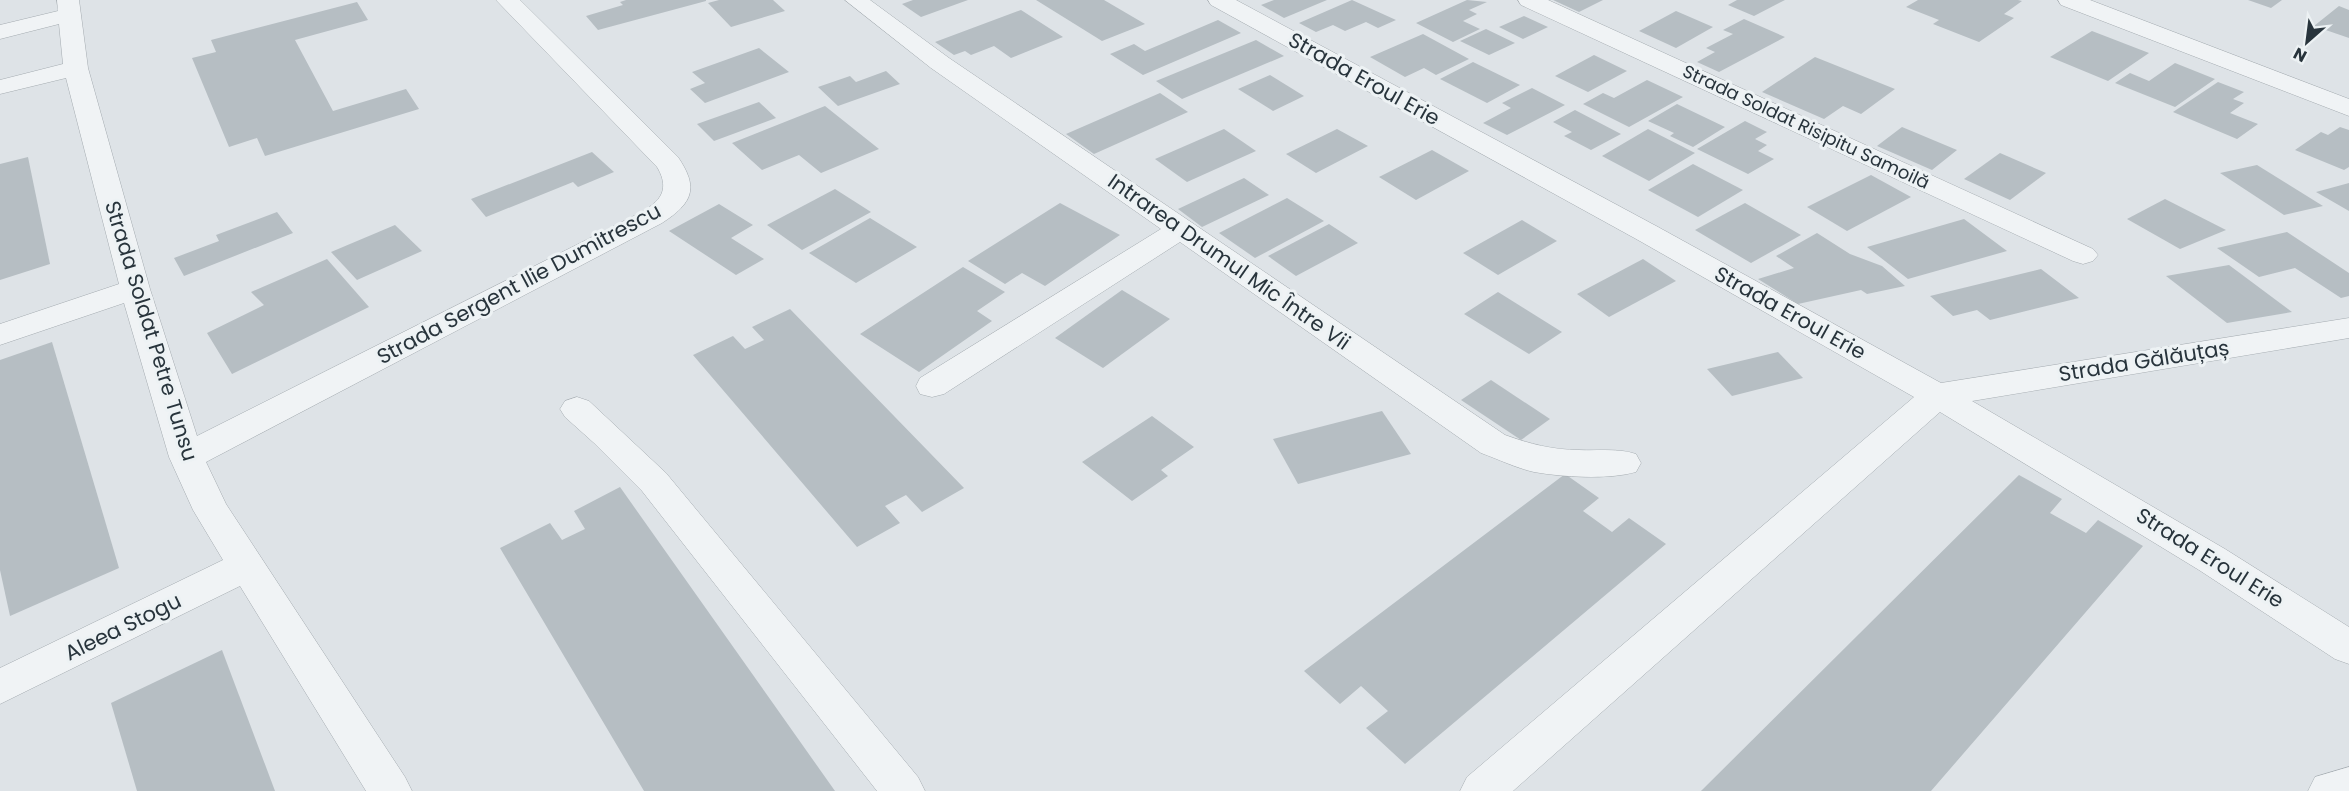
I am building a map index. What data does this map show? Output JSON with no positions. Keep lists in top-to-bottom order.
{
  "streets": {
    "street": [
      "Strada Eroul Erie",
      "Strada Soldat Risipitu Samoilă",
      "Intrarea Drumul Mic Între Vii",
      "Strada Sergent Ilie Dumitrescu",
      "Strada Soldat Petre Tunsu",
      "Strada Gălăuțaș",
      "Aleea Stogu"
    ]
  },
  "crossings": [
    ["Strada Eroul Erie", "Strada Gălăuțaș"],
    ["Strada Sergent Ilie Dumitrescu", "Strada Soldat Petre Tunsu"],
    ["Strada Soldat Petre Tunsu", "Aleea Stogu"]
  ],
  "north": "bottom left"
}
